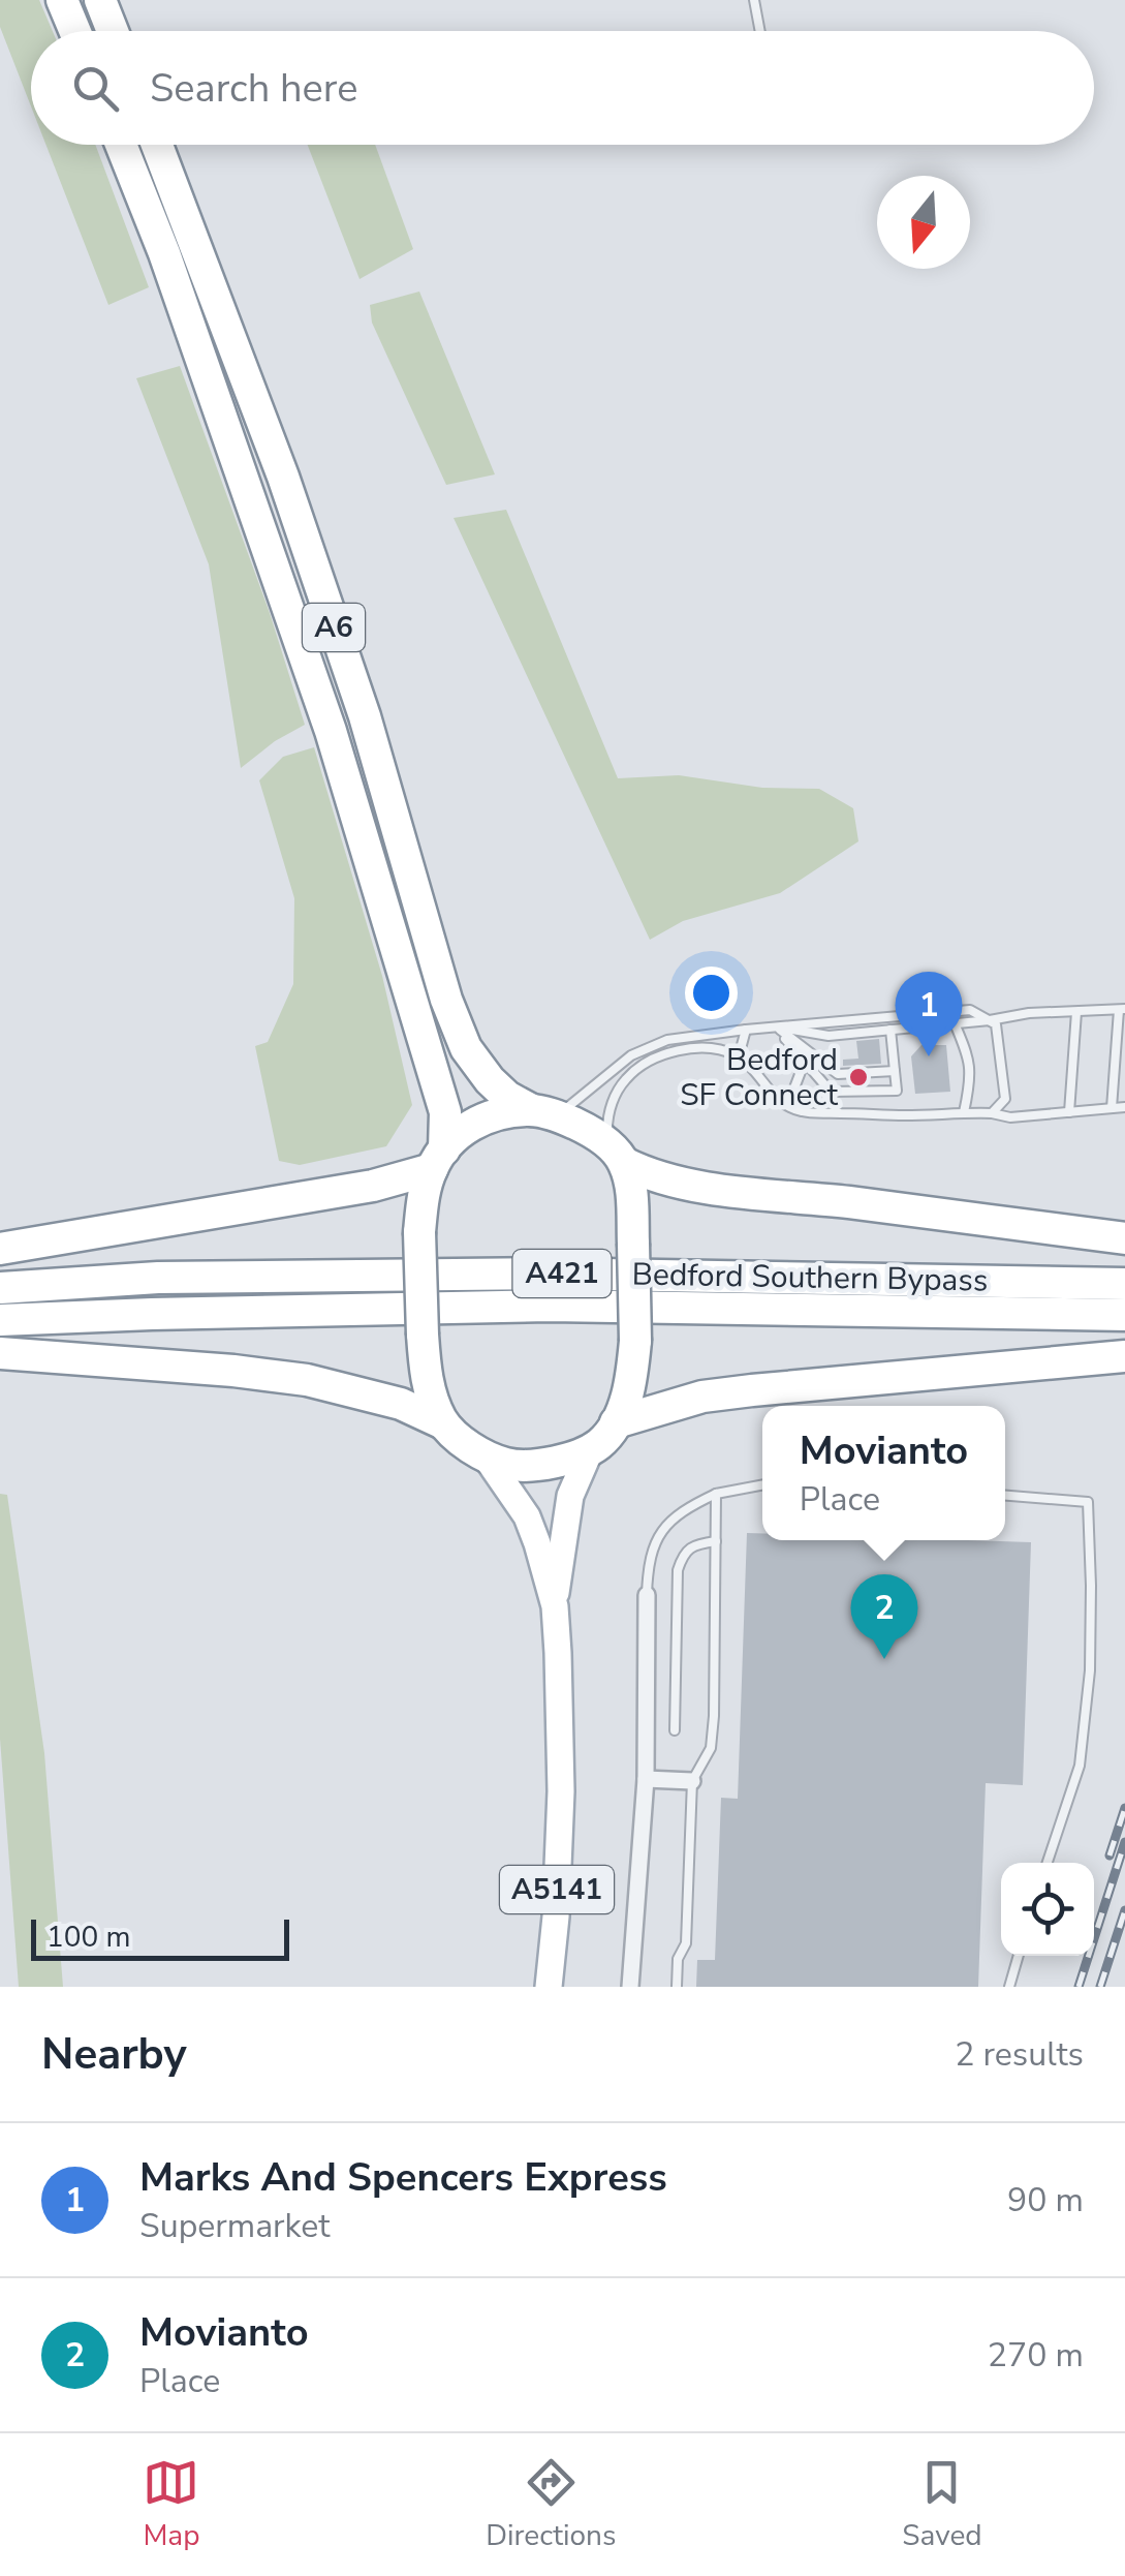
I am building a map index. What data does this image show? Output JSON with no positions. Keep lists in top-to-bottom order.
{
  "streets": {
    "highway": ["A6", "A421", "Bedford Southern Bypass"],
    "main road": ["A5141"]
  },
  "crossings": [
    ["A6", "A5141"]
  ],
  "places": ["Bedford SF Connect"],
  "scale_bar": "100 m",
  "north": "bottom",
  "page": {
    "search": "Search here",
    "pins": ["1", "2"],
    "popup": ["Movianto", "Place"],
    "scale": "100 m",
    "heading": ["Nearby", "2 results"],
    "list": [
      {
        "mark": "1",
        "name": "Marks And Spencers Express",
        "note": "Supermarket",
        "value": "90 m"
      },
      {
        "mark": "2",
        "name": "Movianto",
        "note": "Place",
        "value": "270 m"
      }
    ],
    "nav": ["Map", "Directions", "Saved"]
  }
}
